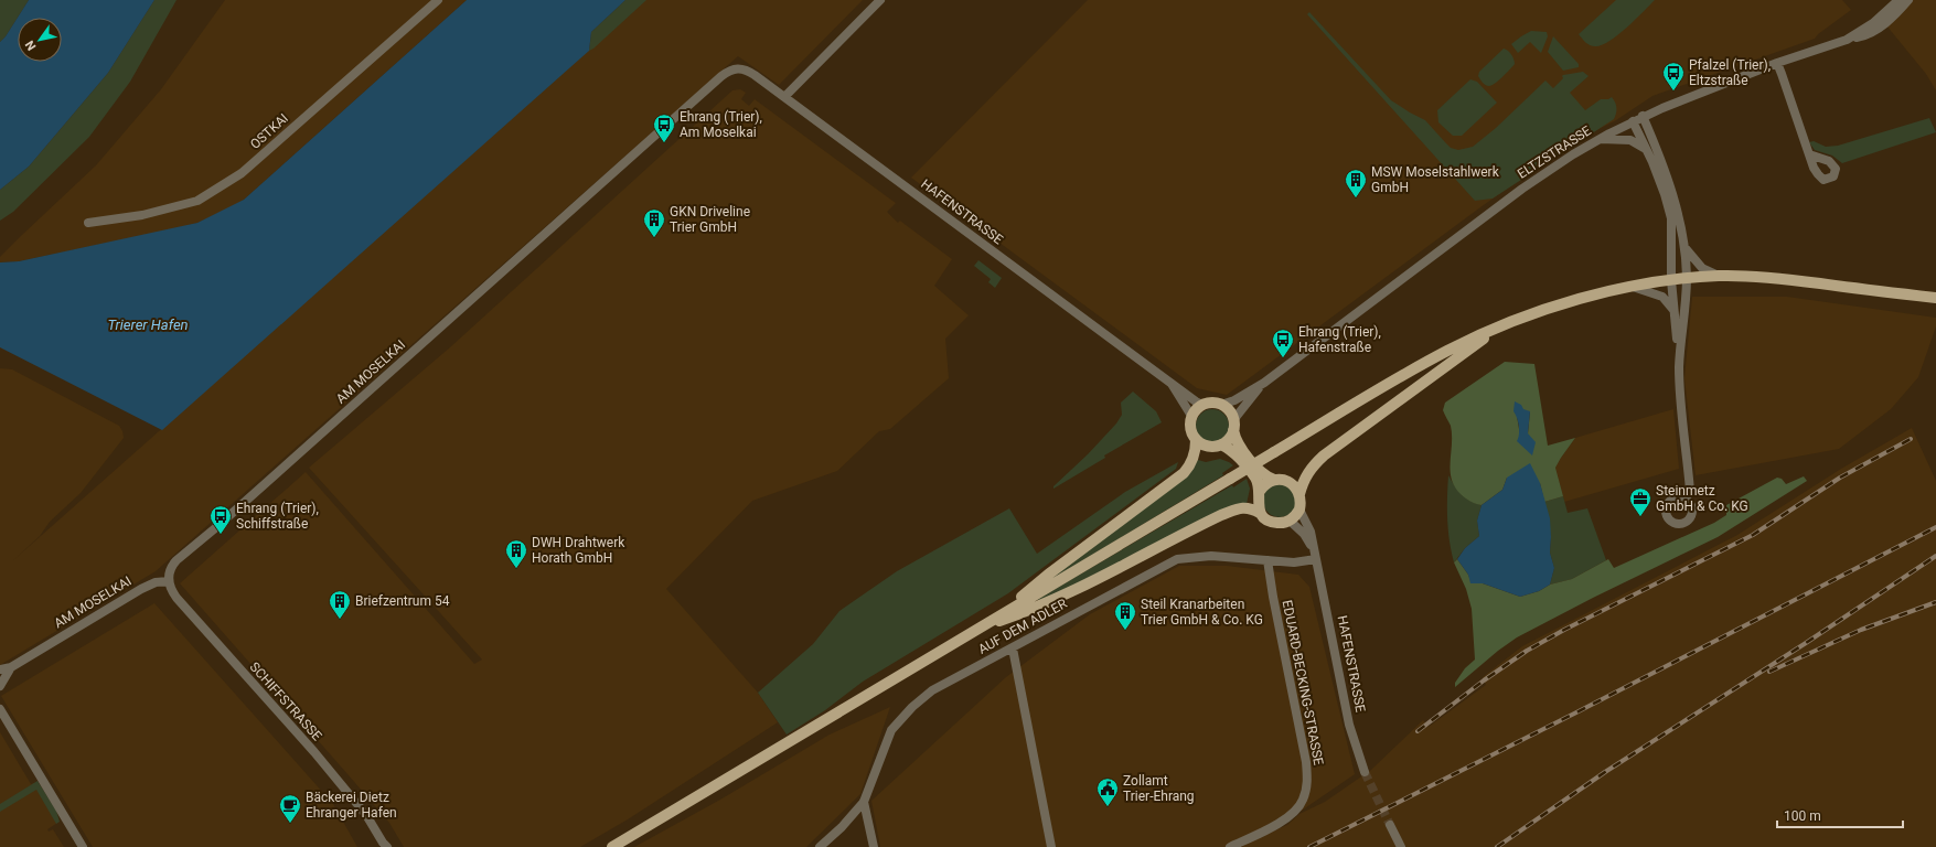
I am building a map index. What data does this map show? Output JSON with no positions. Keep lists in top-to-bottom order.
{
  "streets": {
    "street": [
      "OSTKAI",
      "ELTZSTRASSE",
      "HAFENSTRASSE",
      "AM MOSELKAI",
      "AUF DEM ADLER",
      "EDUARD-BECKING-STRASSE",
      "SCHIFFSTRASSE"
    ]
  },
  "crossings": [
    ["ELTZSTRASSE", "HAFENSTRASSE"],
    ["HAFENSTRASSE", "AM MOSELKAI"],
    ["HAFENSTRASSE", "AUF DEM ADLER"],
    ["AM MOSELKAI", "SCHIFFSTRASSE"],
    ["AUF DEM ADLER", "EDUARD-BECKING-STRASSE"]
  ],
  "water": ["Trierer Hafen"],
  "places": {
    "bus stop": [
      "Pfalzel (Trier), Eltzstraße",
      "Ehrang (Trier), Am Moselkai",
      "Ehrang (Trier), Hafenstraße",
      "Ehrang (Trier), Schiffstraße"
    ],
    "building": [
      "MSW Moselstahlwerk GmbH",
      "GKN Driveline Trier GmbH",
      "DWH Drahtwerk Horath GmbH",
      "Briefzentrum 54",
      "Steil Kranarbeiten Trier GmbH & Co. KG"
    ],
    "office": ["Steinmetz GmbH & Co. KG"],
    "public building": ["Zollamt Trier-Ehrang"],
    "cafe": ["Bäckerei Dietz Ehranger Hafen"]
  },
  "scale_bar": "100 m",
  "north": "bottom left"
}
